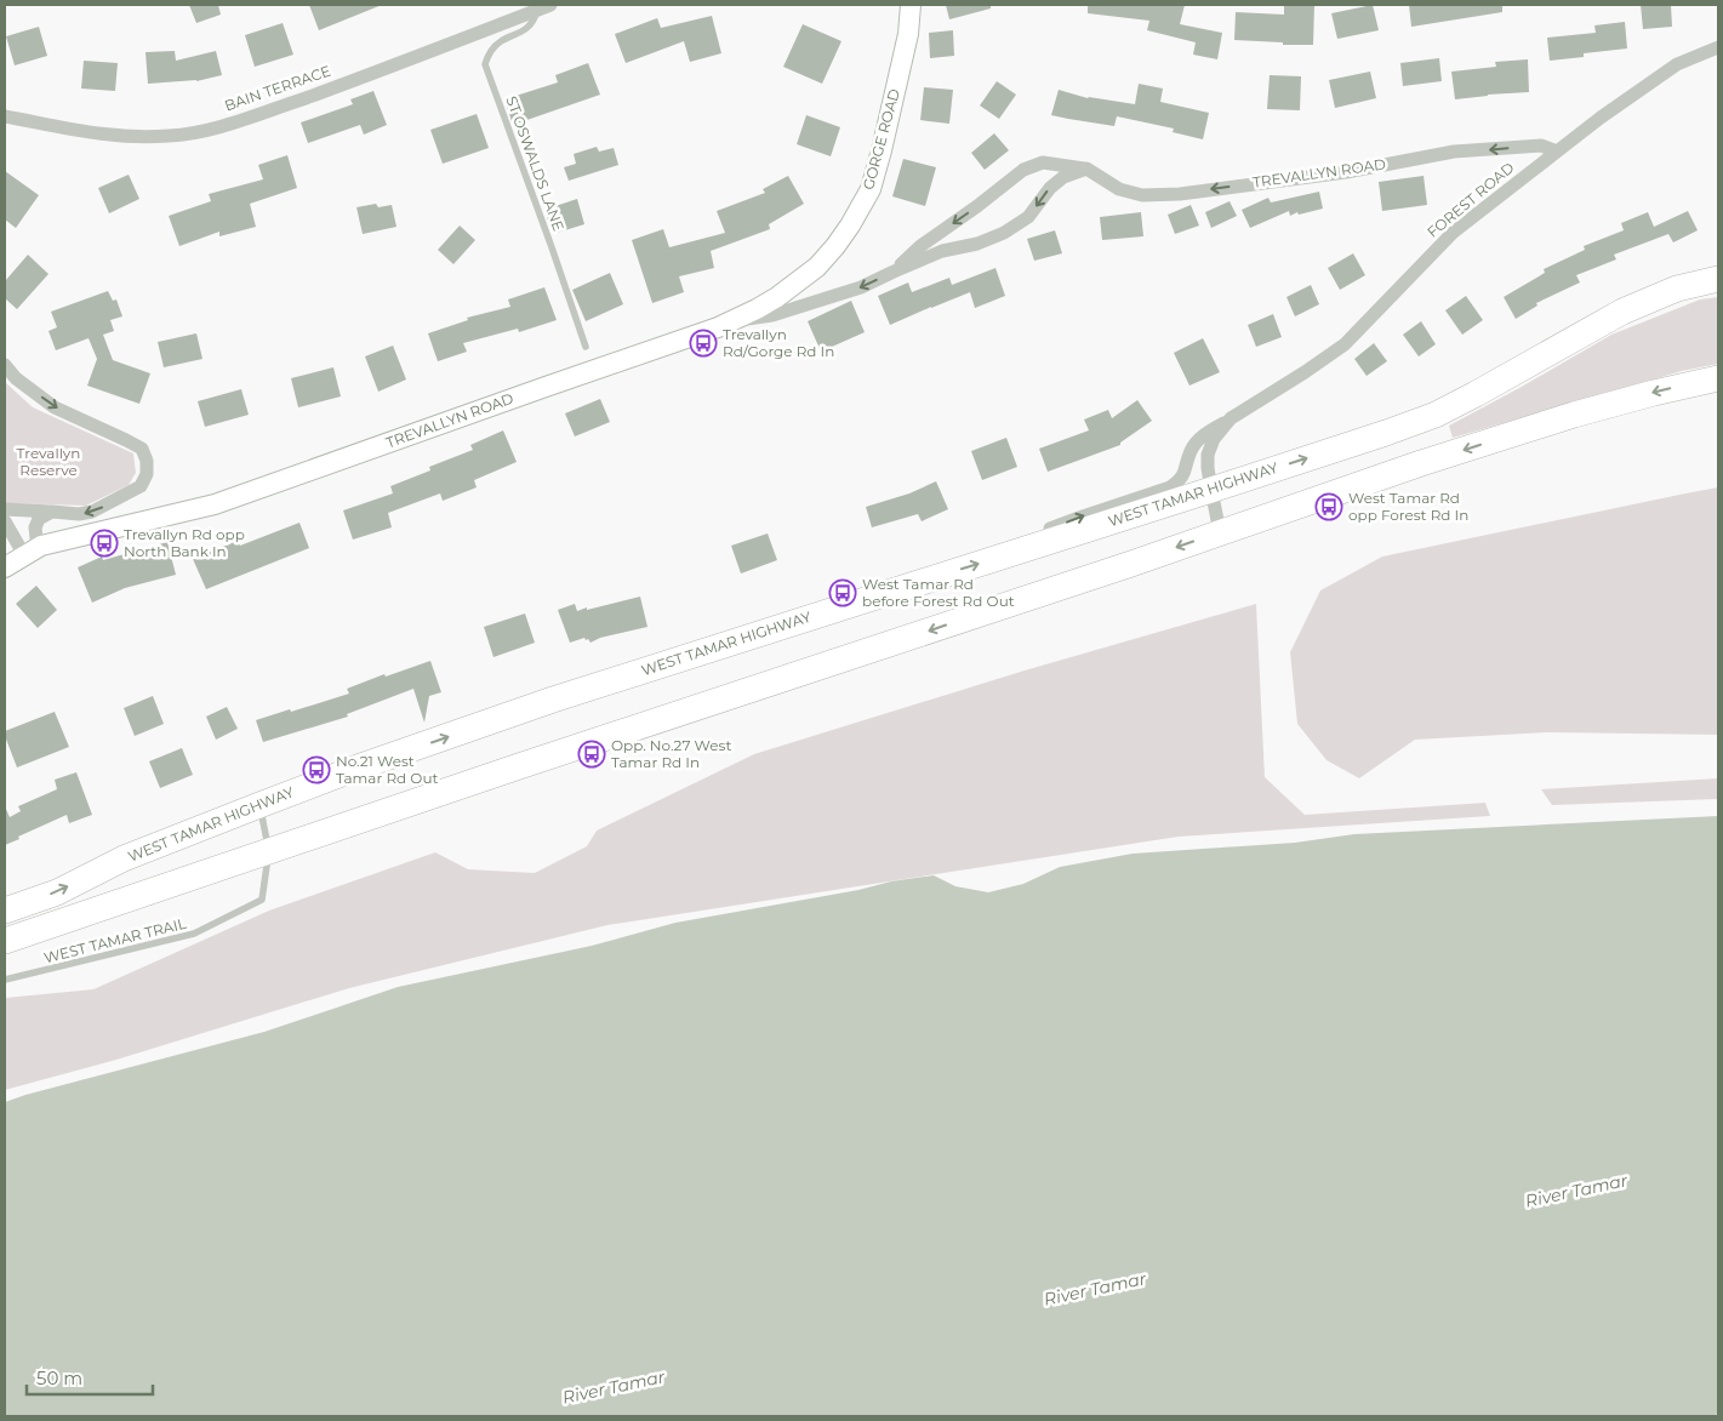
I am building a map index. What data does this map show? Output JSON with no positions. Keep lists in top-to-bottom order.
{
  "streets": {
    "highway": ["WEST TAMAR HIGHWAY"],
    "street": [
      "BAIN TERRACE",
      "GORGE ROAD",
      "TREVALLYN ROAD",
      "FOREST ROAD"
    ],
    "lane": ["ST OSWALDS LANE", "WEST TAMAR TRAIL"]
  },
  "crossings": [
    ["BAIN TERRACE", "ST OSWALDS LANE"],
    ["GORGE ROAD", "TREVALLYN ROAD"],
    ["TREVALLYN ROAD", "FOREST ROAD"],
    ["FOREST ROAD", "WEST TAMAR HIGHWAY"]
  ],
  "one_way": ["TREVALLYN ROAD"],
  "water": ["River Tamar"],
  "parks": ["Trevallyn Reserve"],
  "places": {
    "bus stop": [
      "Trevallyn Rd/Gorge Rd In",
      "West Tamar Rd opp Forest Rd In",
      "Trevallyn Rd opp North Bank In",
      "West Tamar Rd before Forest Rd Out",
      "Opp. No.27 West Tamar Rd In",
      "No.21 West Tamar Rd Out"
    ]
  },
  "scale_bar": "50 m"
}
